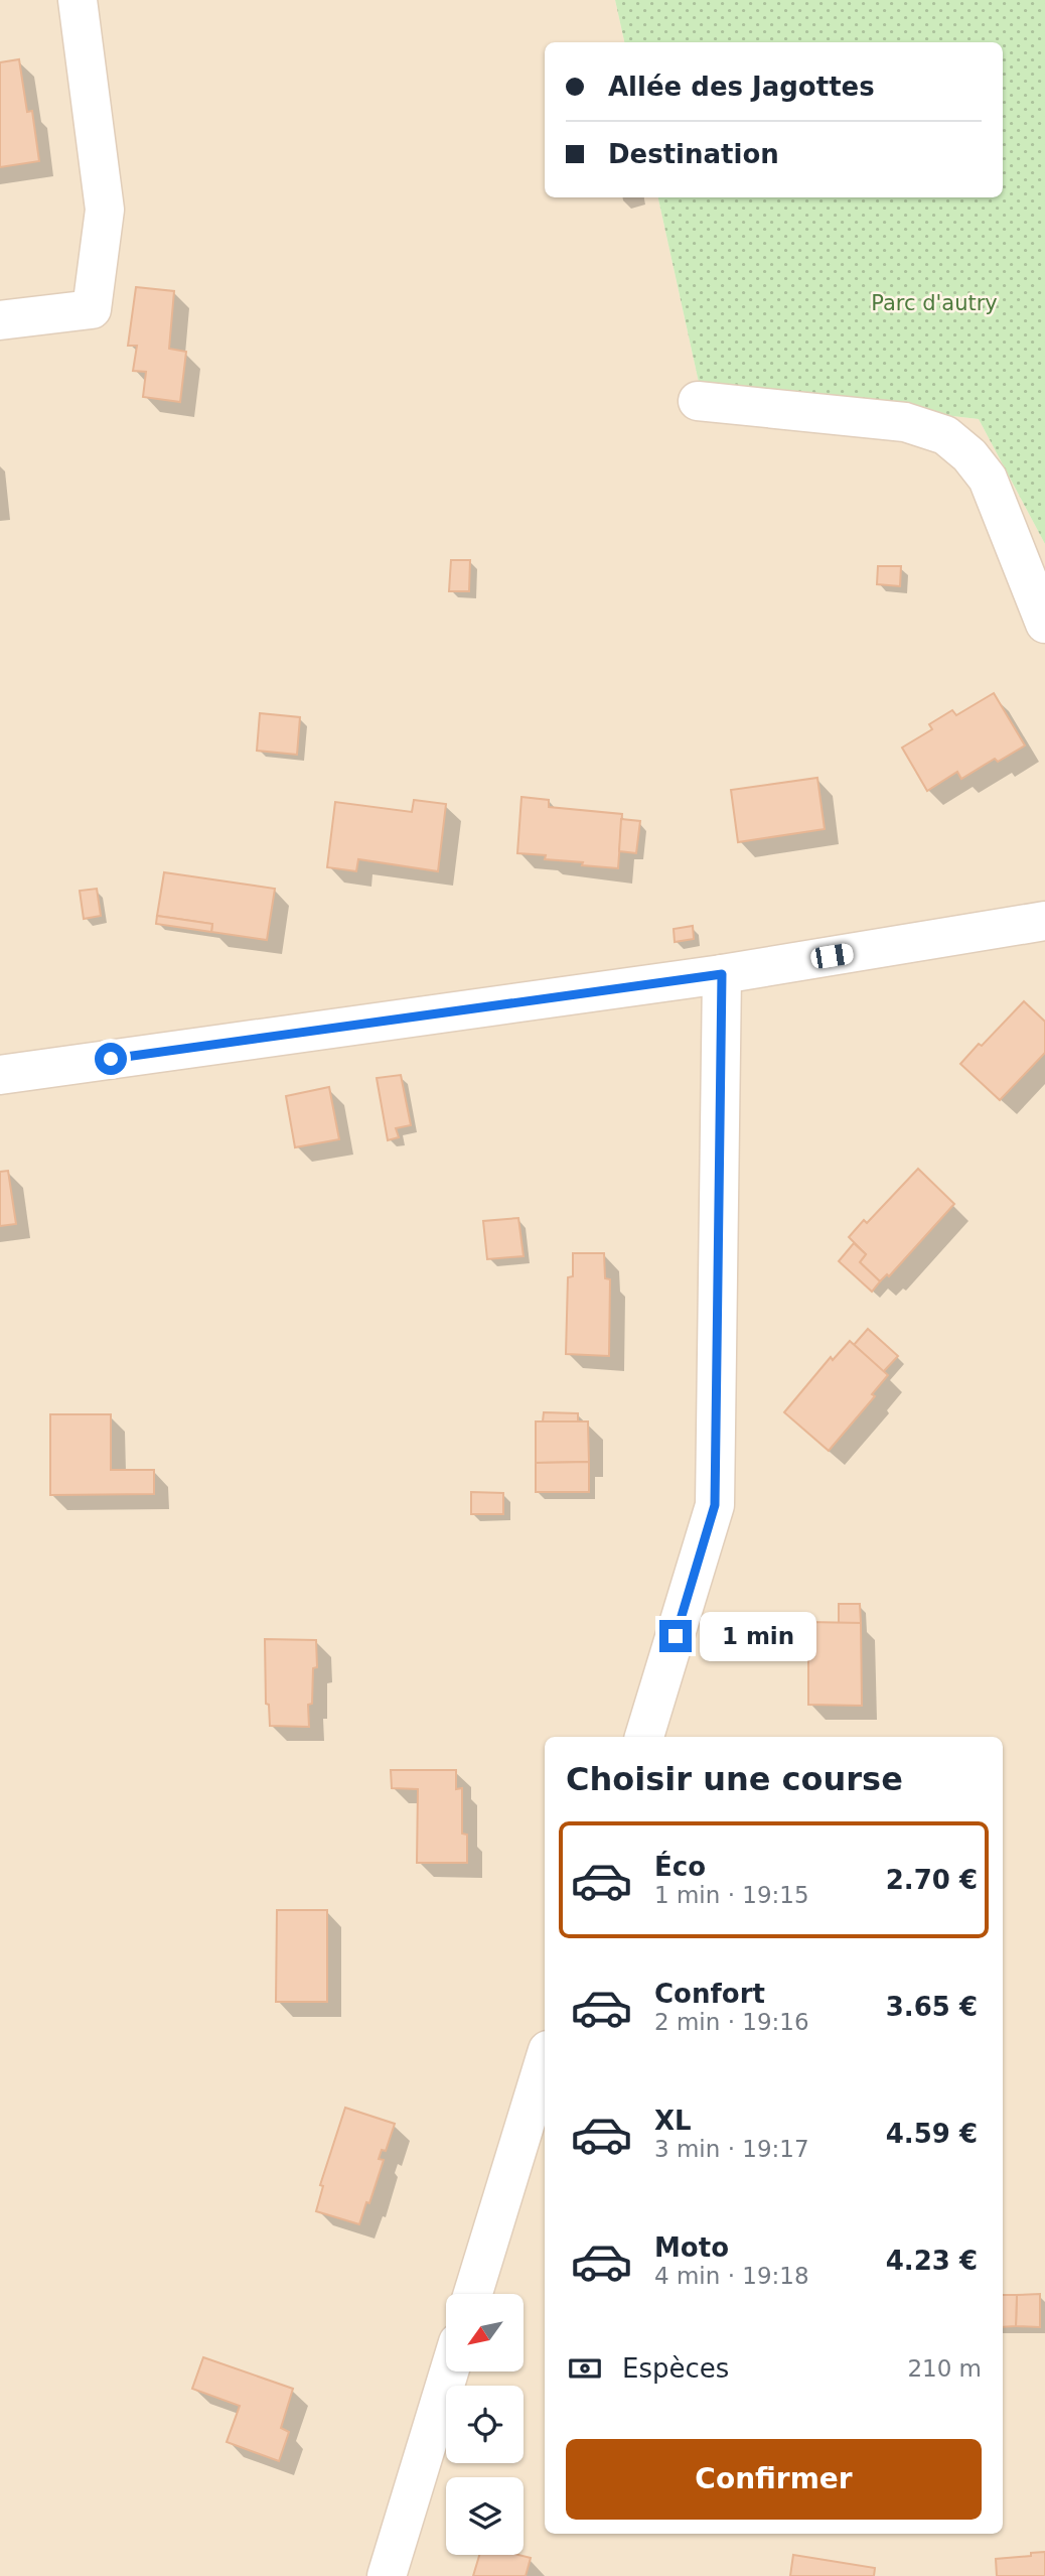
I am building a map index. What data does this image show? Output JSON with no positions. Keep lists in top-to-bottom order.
{
  "parks": ["Parc d'autry"],
  "north": "bottom left",
  "page": {
    "banner": ["Allée des Jagottes", "Destination"],
    "bubble": "1 min",
    "heading": "Choisir une course",
    "list": [
      {
        "name": "Éco",
        "note": "1 min · 19:15",
        "value": "2.70 €"
      },
      {
        "name": "Confort",
        "note": "2 min · 19:16",
        "value": "3.65 €"
      },
      {
        "name": "XL",
        "note": "3 min · 19:17",
        "value": "4.59 €"
      },
      {
        "name": "Moto",
        "note": "4 min · 19:18",
        "value": "4.23 €"
      }
    ],
    "pay": ["Espèces", "210 m"],
    "buttons": "Confirmer"
  }
}
